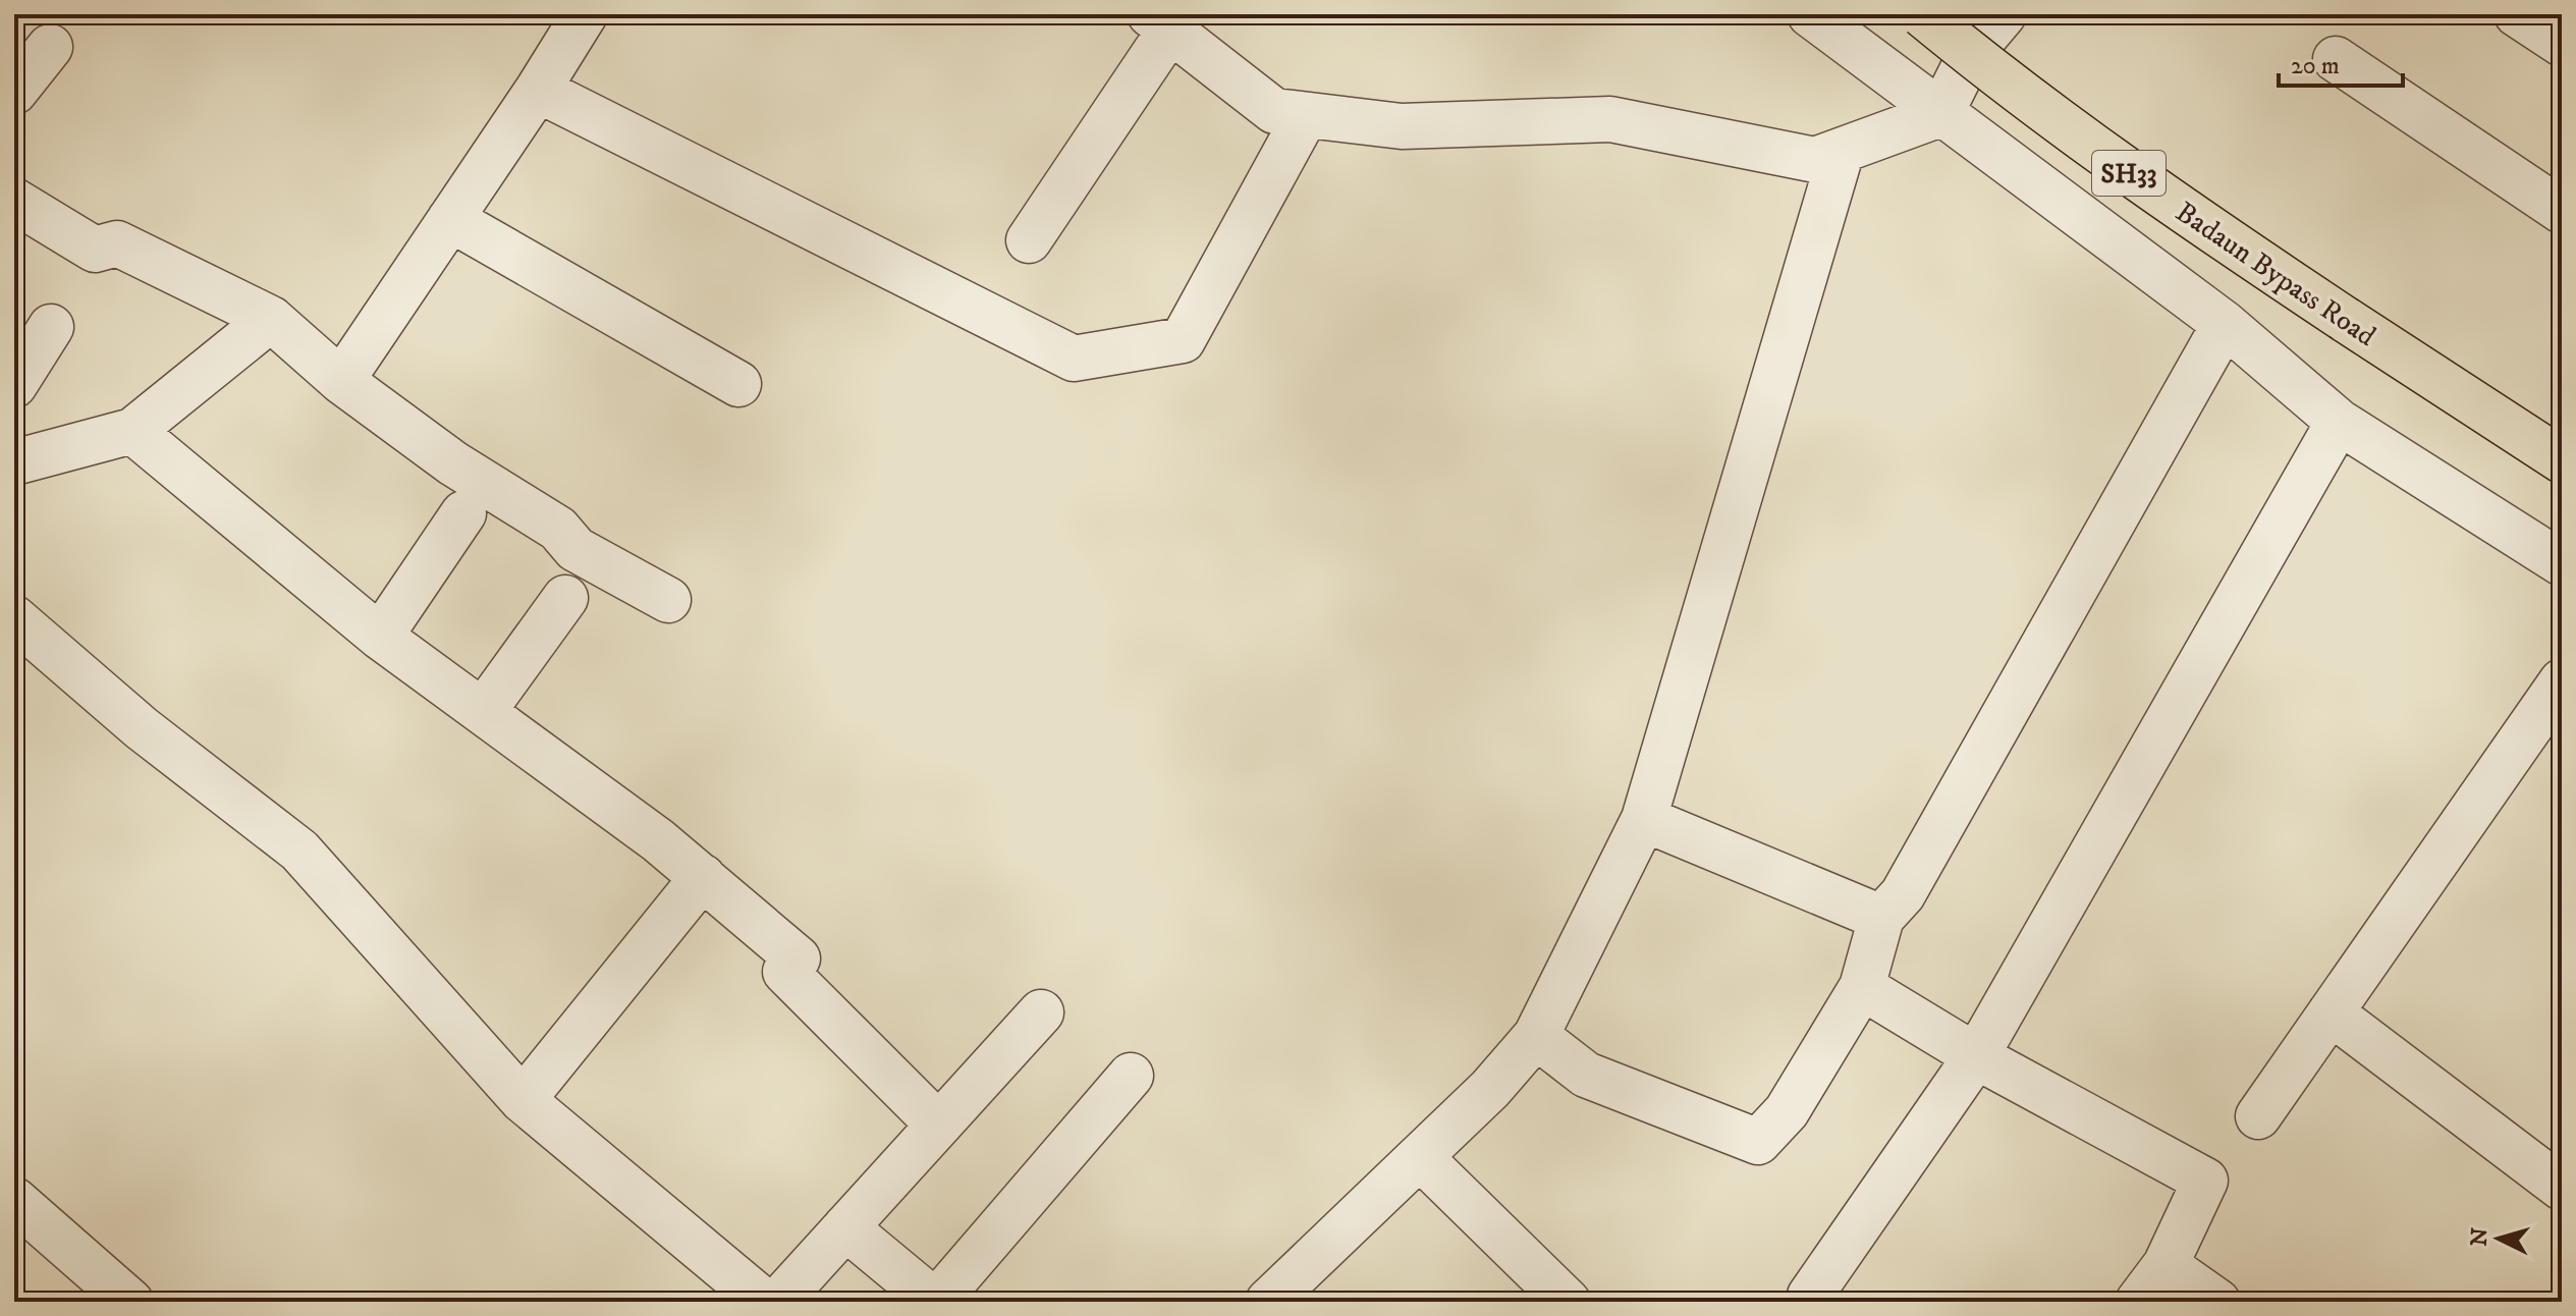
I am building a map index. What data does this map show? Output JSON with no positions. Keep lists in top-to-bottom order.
{
  "streets": {
    "main road": ["SH33", "Badaun Bypass Road"]
  },
  "scale_bar": "20 m",
  "north": "left"
}
